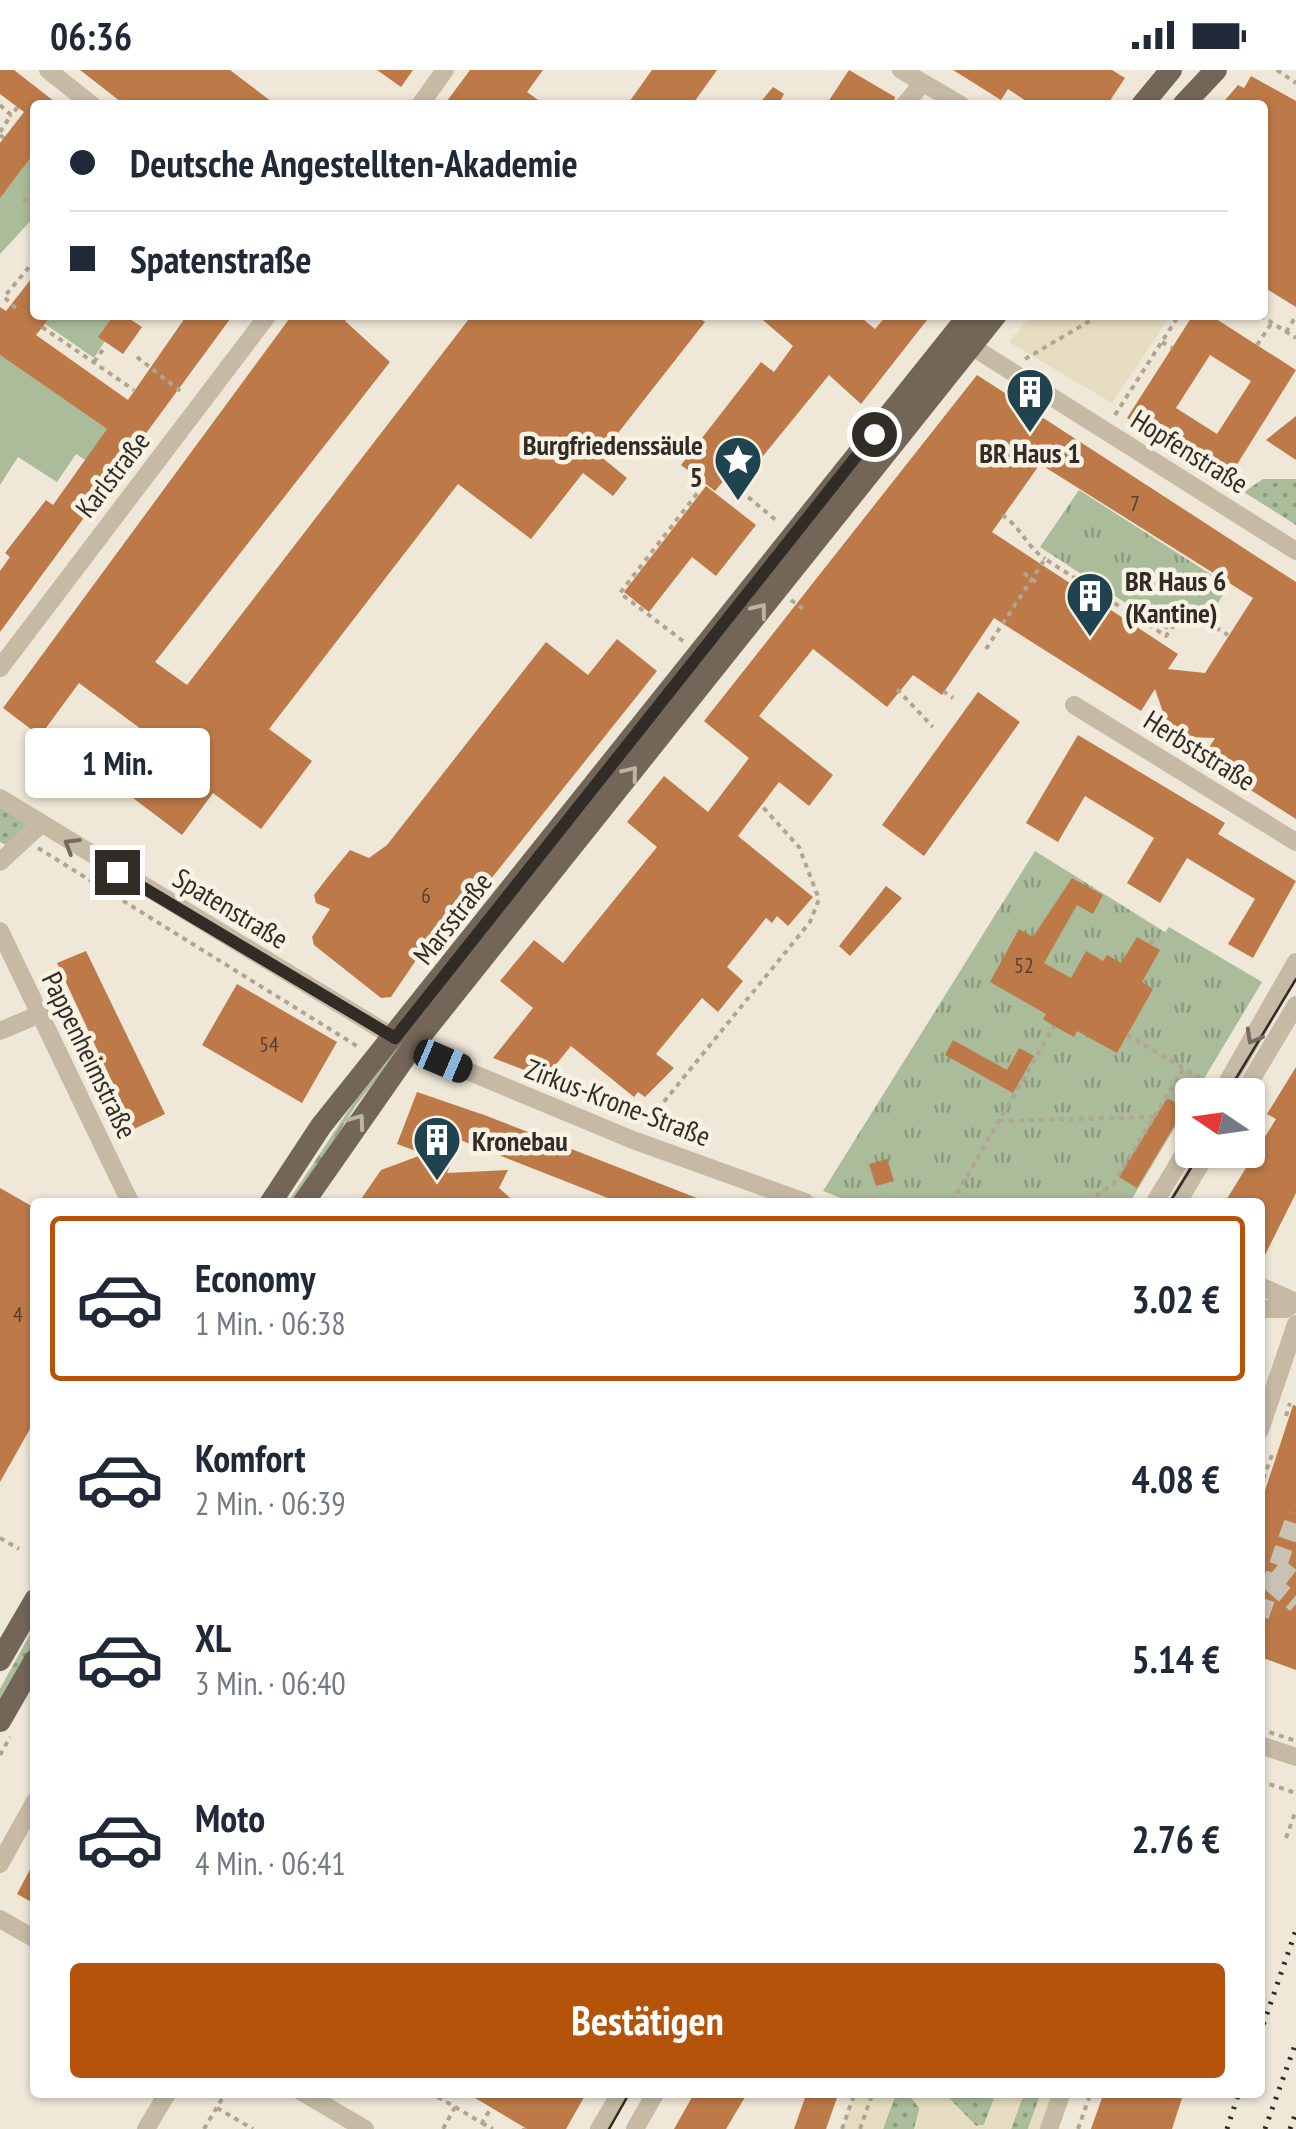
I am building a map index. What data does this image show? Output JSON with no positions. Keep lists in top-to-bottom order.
{
  "streets": {
    "main road": ["Marsstraße"],
    "street": [
      "Hopfenstraße",
      "Karlstraße",
      "Herbststraße",
      "Spatenstraße",
      "Pappenheimstraße",
      "Zirkus-Krone-Straße"
    ]
  },
  "crossings": [
    ["Hopfenstraße", "Marsstraße"],
    ["Spatenstraße", "Marsstraße"],
    ["Spatenstraße", "Zirkus-Krone-Straße"],
    ["Marsstraße", "Zirkus-Krone-Straße"]
  ],
  "one_way": ["Spatenstraße"],
  "places": {
    "building": ["BR Haus 1", "BR Haus 6 (Kantine)", "Kronebau"],
    "place": ["Burgfriedenssäule 5"]
  },
  "house_numbers": [
    "7",
    "6",
    "52",
    "54",
    "4"
  ],
  "north": "left",
  "page": {
    "status": "06:36",
    "banner": ["Deutsche Angestellten-Akademie", "Spatenstraße"],
    "bubble": "1 Min.",
    "list": [
      {
        "name": "Economy",
        "note": "1 Min. · 06:38",
        "value": "3.02 €"
      },
      {
        "name": "Komfort",
        "note": "2 Min. · 06:39",
        "value": "4.08 €"
      },
      {
        "name": "XL",
        "note": "3 Min. · 06:40",
        "value": "5.14 €"
      },
      {
        "name": "Moto",
        "note": "4 Min. · 06:41",
        "value": "2.76 €"
      }
    ],
    "buttons": "Bestätigen"
  }
}
